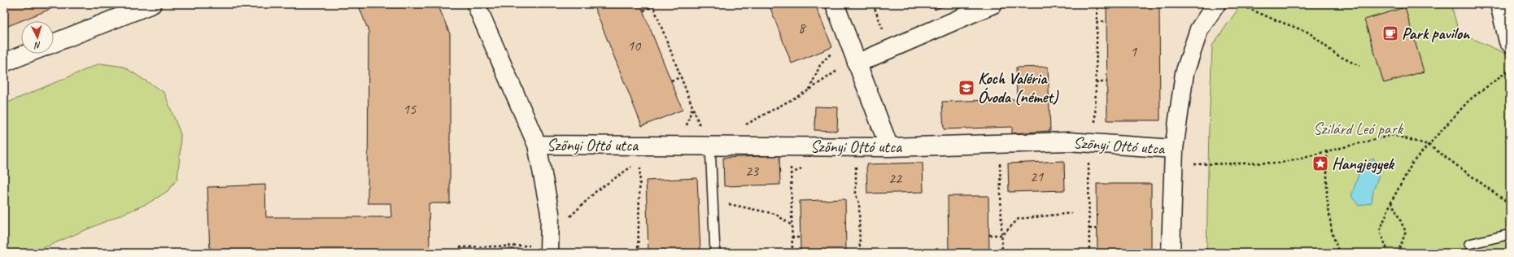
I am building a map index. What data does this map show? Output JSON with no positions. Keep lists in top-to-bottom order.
{
  "streets": {
    "street": ["Szőnyi Ottó utca"]
  },
  "parks": ["Szilárd Leó park"],
  "places": {
    "cafe": ["Park pavilon"],
    "school or university": ["Koch Valéria Óvoda (német)"],
    "place": ["Hangjegyek"]
  },
  "house_numbers": [
    "8",
    "10",
    "1",
    "15",
    "23",
    "21",
    "22"
  ],
  "north": "bottom"
}
